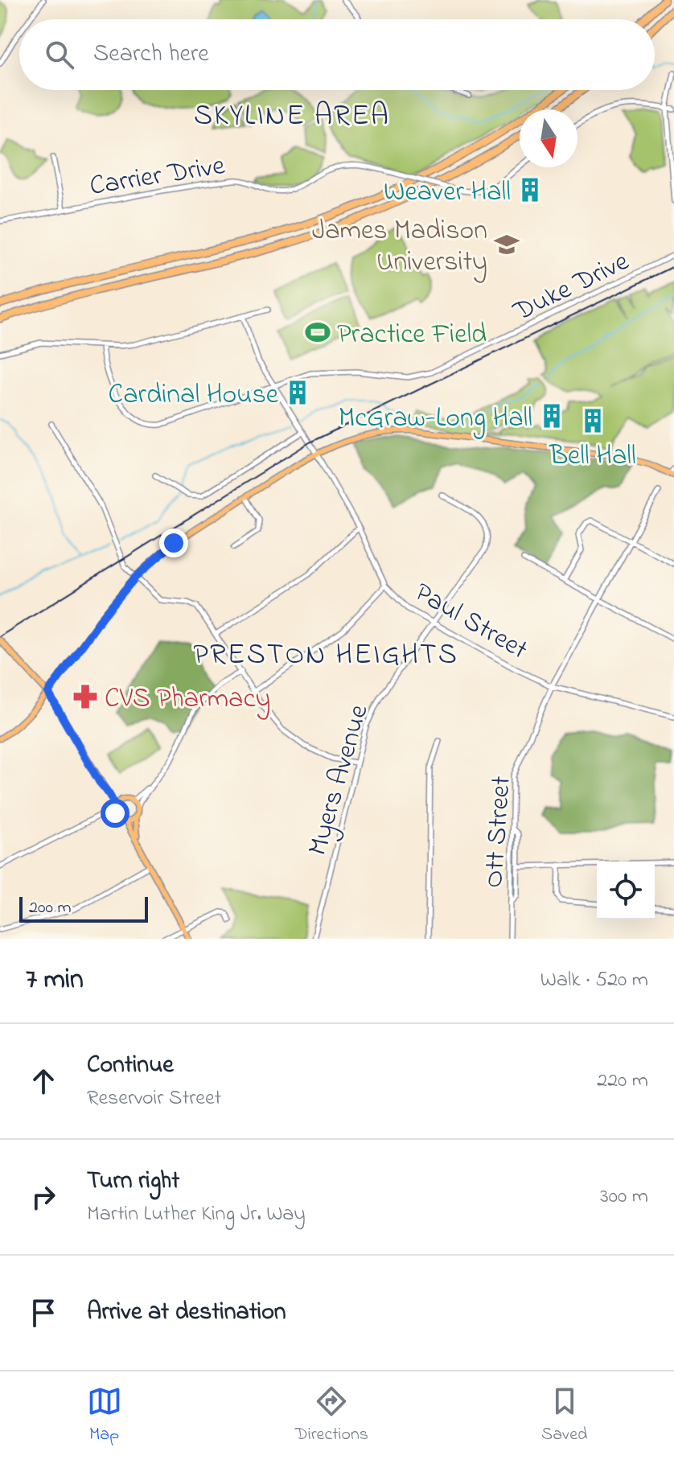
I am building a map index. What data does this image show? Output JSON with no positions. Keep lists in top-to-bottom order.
{
  "streets": {
    "street": [
      "Carrier Drive",
      "Duke Drive",
      "Paul Street",
      "Myers Avenue",
      "Ott Street"
    ]
  },
  "crossings": [
    ["Duke Drive", "Paul Street"],
    ["Paul Street", "Myers Avenue"],
    ["Paul Street", "Ott Street"]
  ],
  "districts": ["SKYLINE AREA", "PRESTON HEIGHTS"],
  "places": {
    "building": [
      "Weaver Hall",
      "Cardinal House",
      "McGraw-Long Hall",
      "Bell Hall"
    ],
    "school or university": ["James Madison University"],
    "sports": ["Practice Field"],
    "pharmacy": ["CVS Pharmacy"]
  },
  "scale_bar": "200 m",
  "north": "bottom",
  "page": {
    "search": "Search here",
    "scale": "200 m",
    "heading": ["7 min", "Walk · 520 m"],
    "list": [
      ["Continue", "Reservoir Street", "220 m"],
      ["Turn right", "Martin Luther King Jr. Way", "300 m"],
      "Arrive at destination"
    ],
    "nav": ["Map", "Directions", "Saved"]
  }
}
